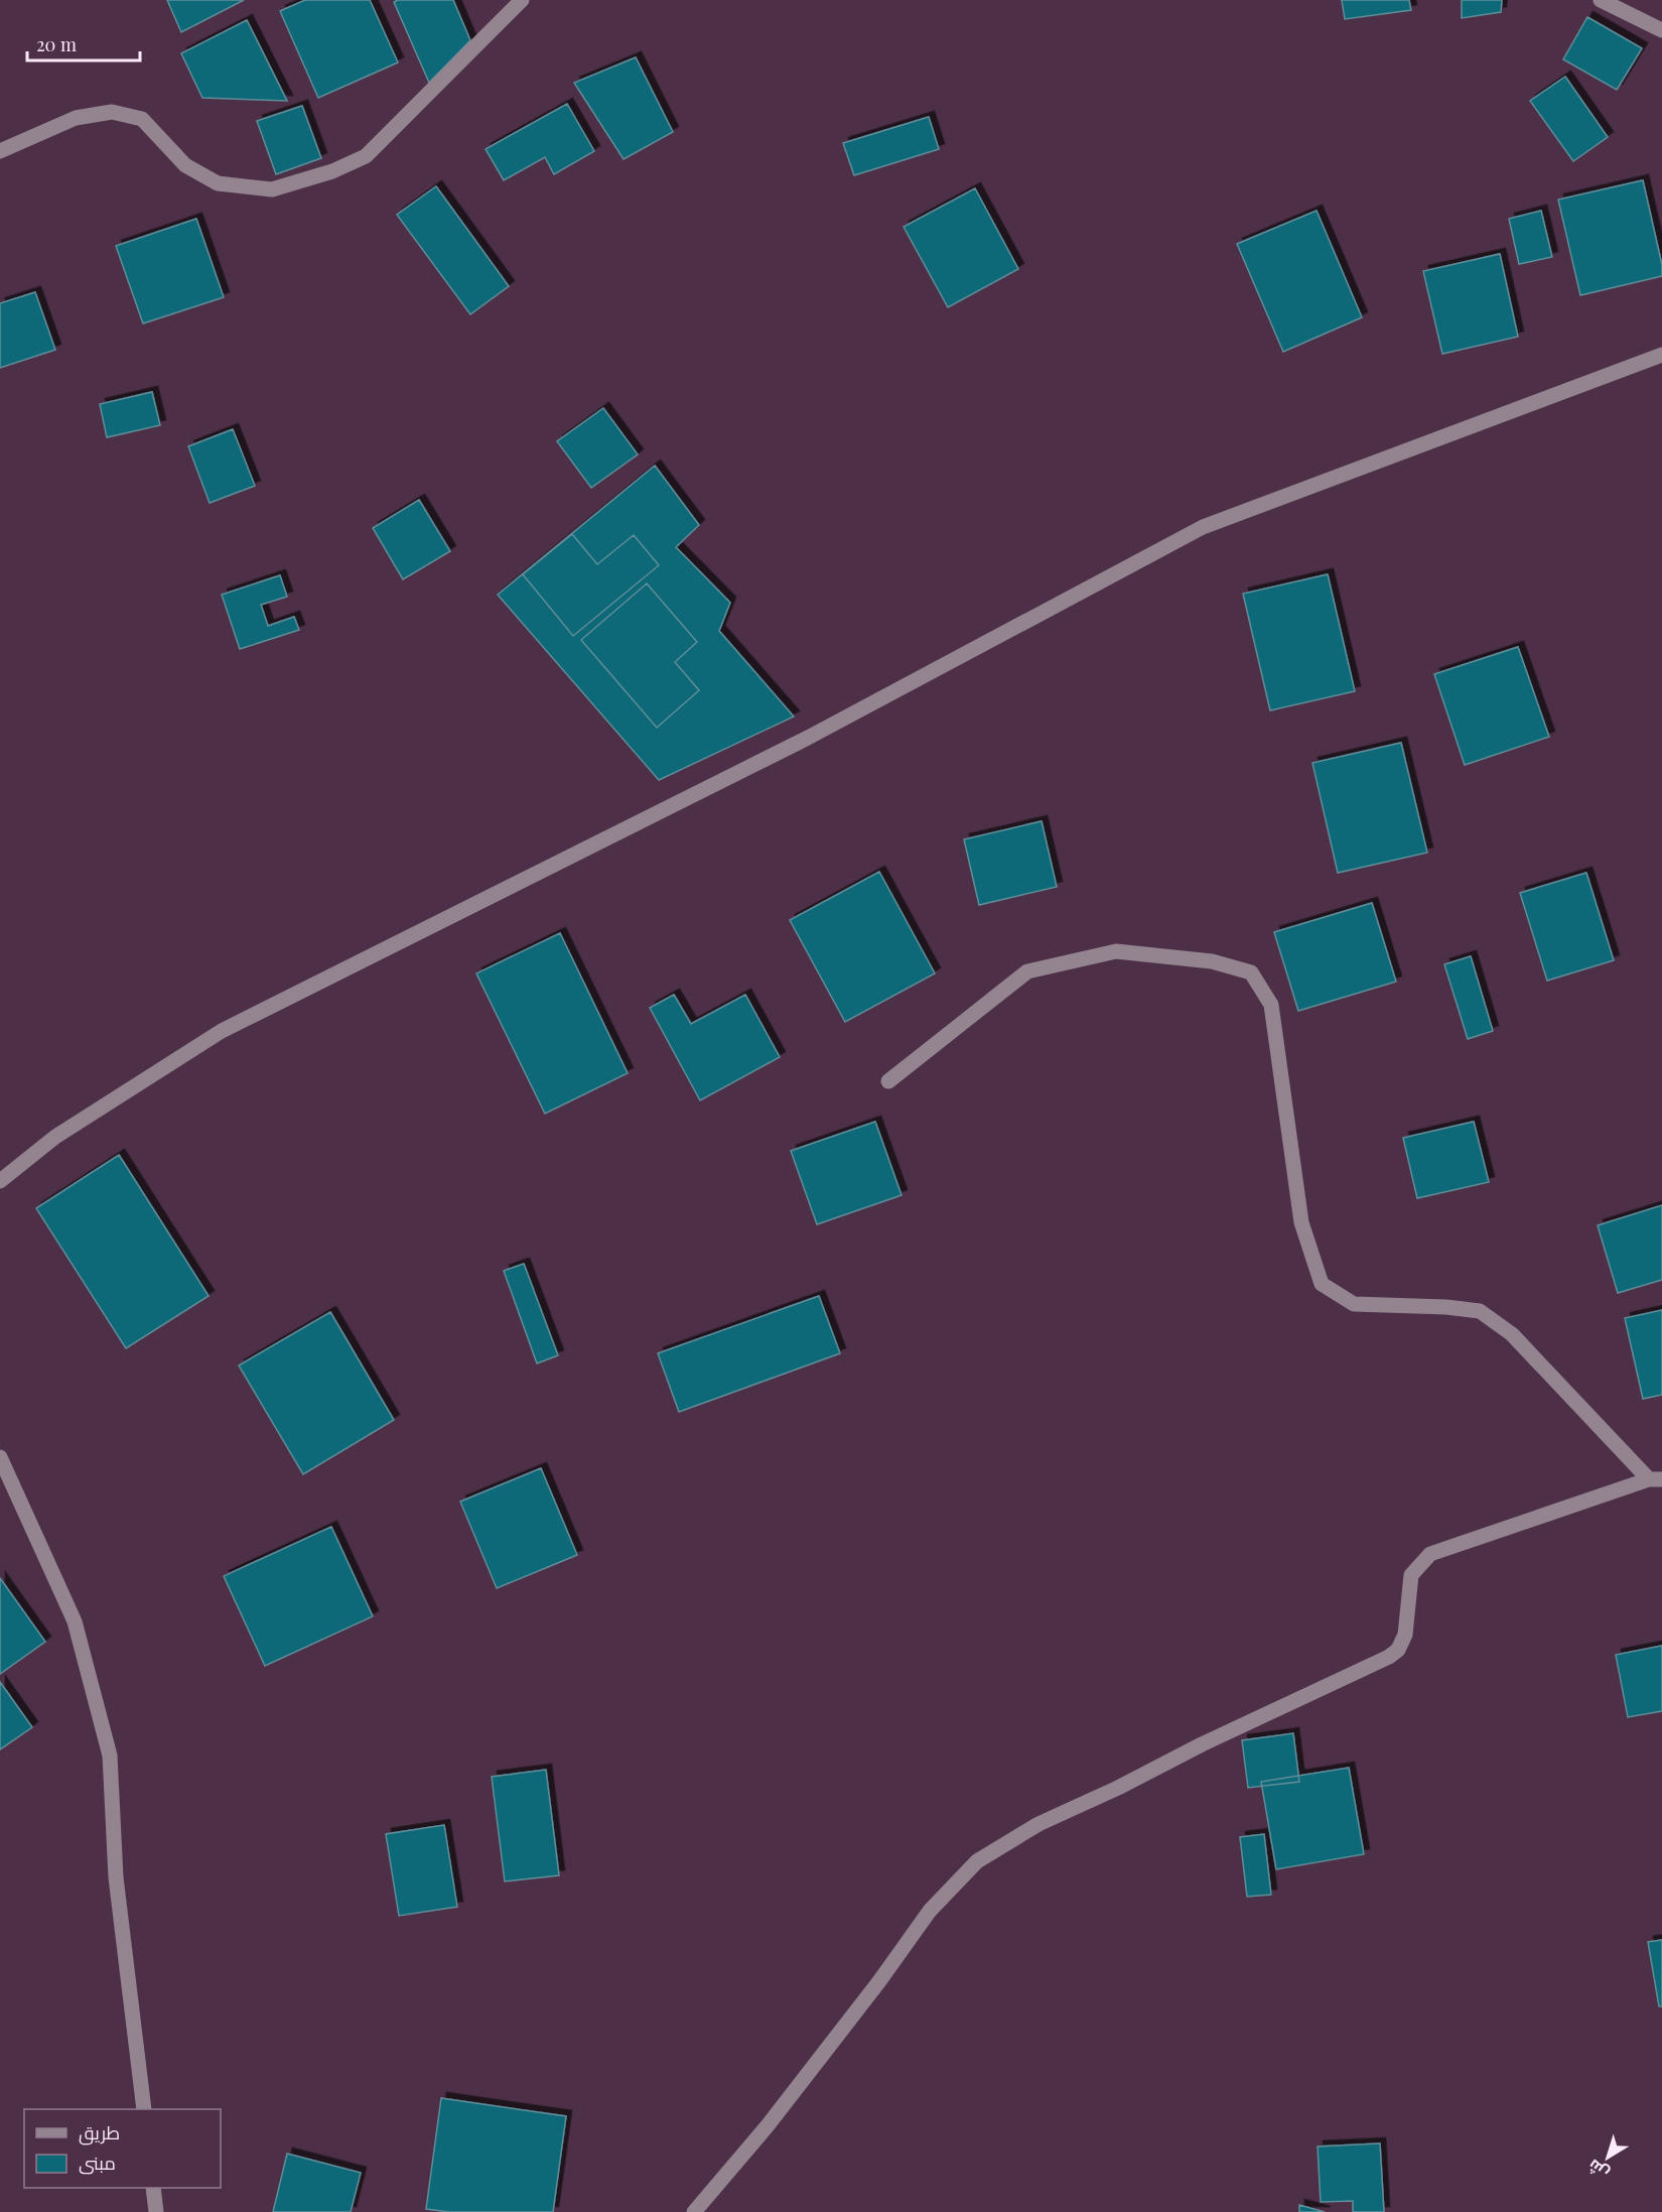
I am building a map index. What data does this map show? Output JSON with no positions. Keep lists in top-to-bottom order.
{
  "legend": ["طريق", "مبنى"],
  "scale_bar": "20 m",
  "north": "bottom left"
}
